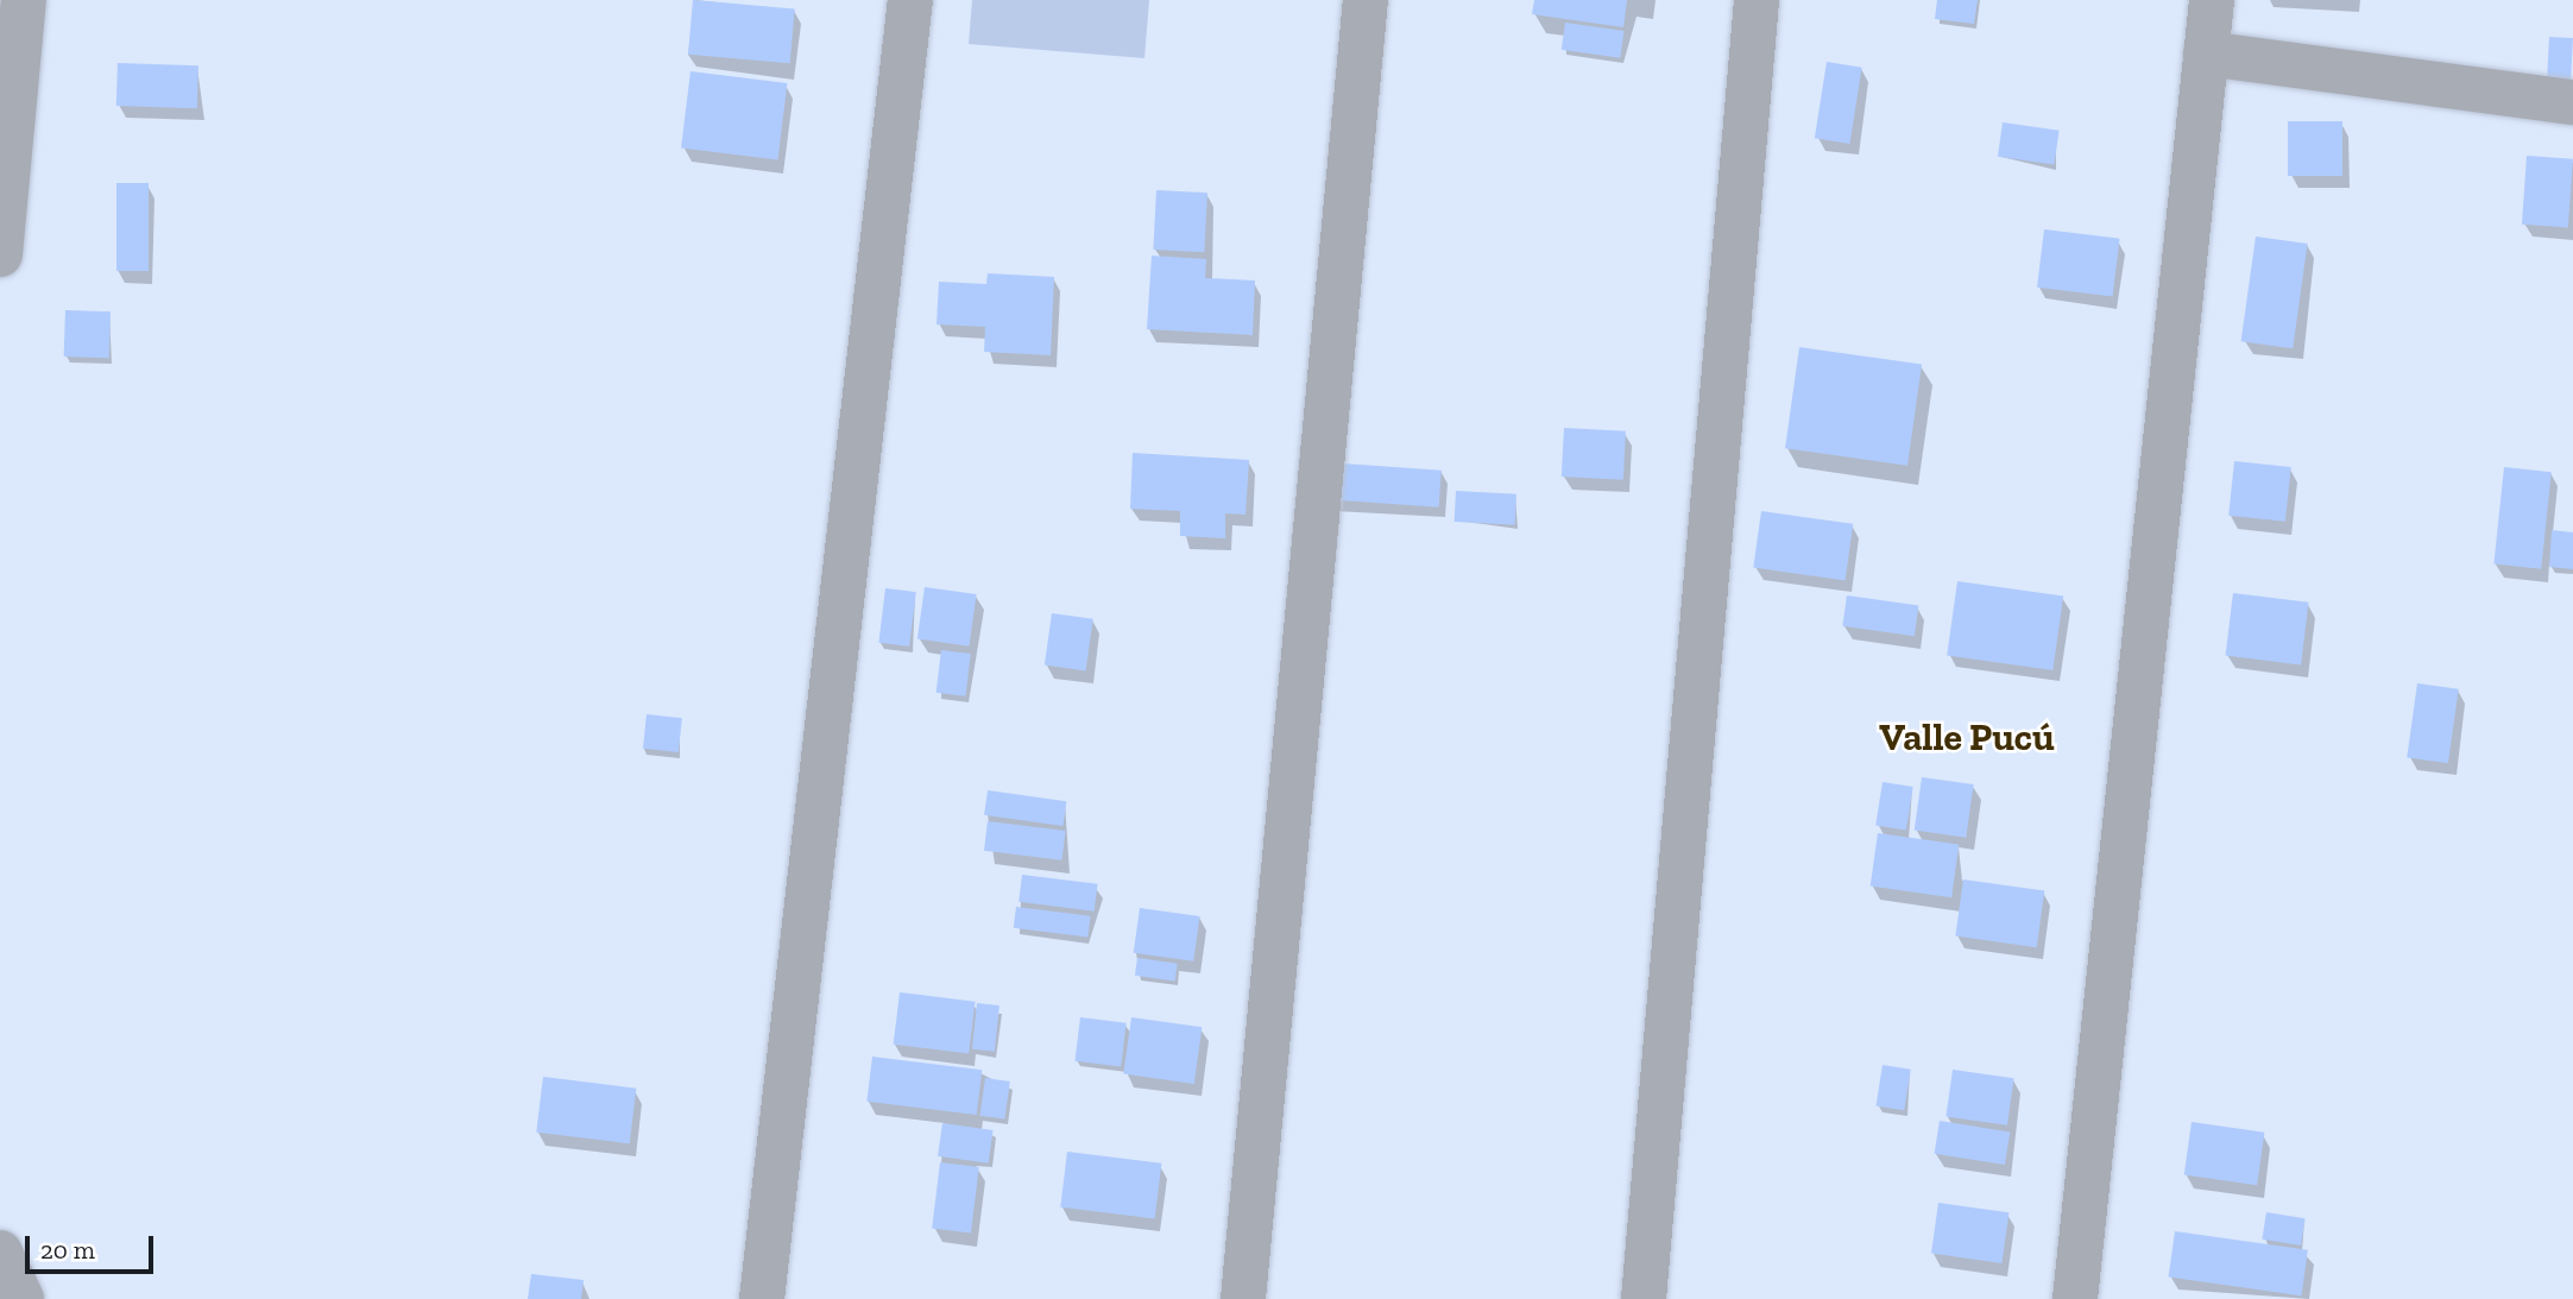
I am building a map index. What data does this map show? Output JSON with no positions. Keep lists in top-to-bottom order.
{
  "districts": ["Valle Pucú"],
  "scale_bar": "20 m"
}
